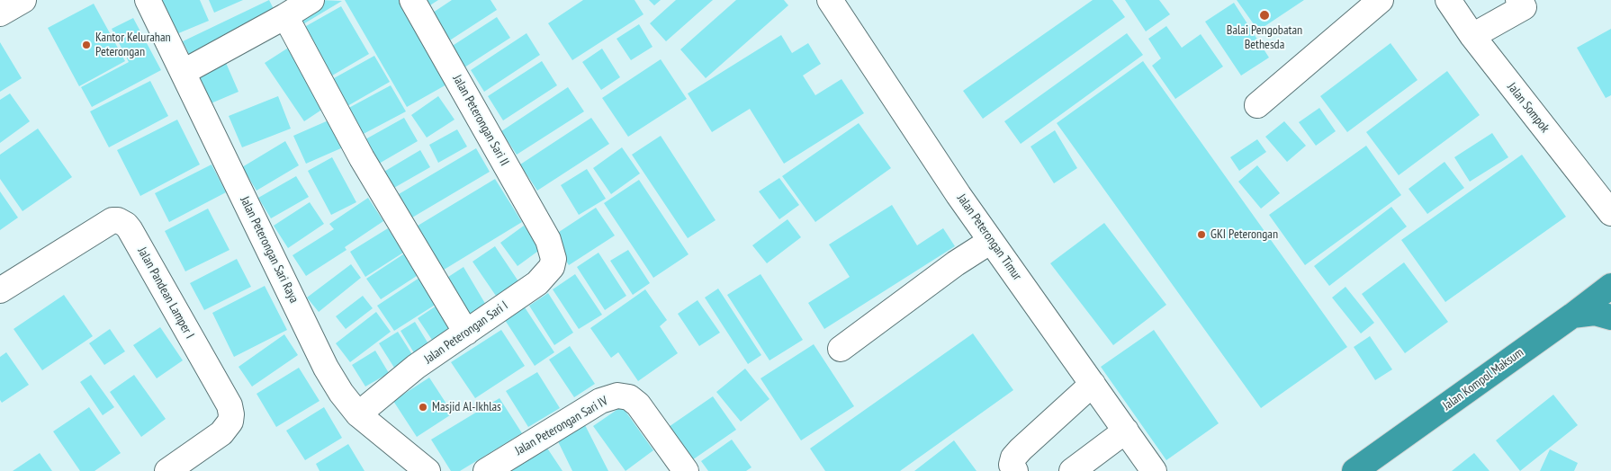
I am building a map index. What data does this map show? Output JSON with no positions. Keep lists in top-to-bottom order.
{
  "streets": {
    "highway": ["Jalan Kompol Maksum"],
    "street": [
      "Jalan Sompok",
      "Jalan Peterongan Sari II",
      "Jalan Peterongan Timur",
      "Jalan Peterongan Sari Raya",
      "Jalan Pandean Lamper I",
      "Jalan Peterongan Sari I",
      "Jalan Peterongan Sari IV"
    ]
  },
  "crossings": [
    ["Jalan Peterongan Sari II", "Jalan Peterongan Sari I"],
    ["Jalan Peterongan Sari Raya", "Jalan Peterongan Sari I"]
  ],
  "places": [
    "Balai Pengobatan Bethesda",
    "Kantor Kelurahan Peterongan",
    "GKI Peterongan",
    "Masjid Al-Ikhlas"
  ]
}
